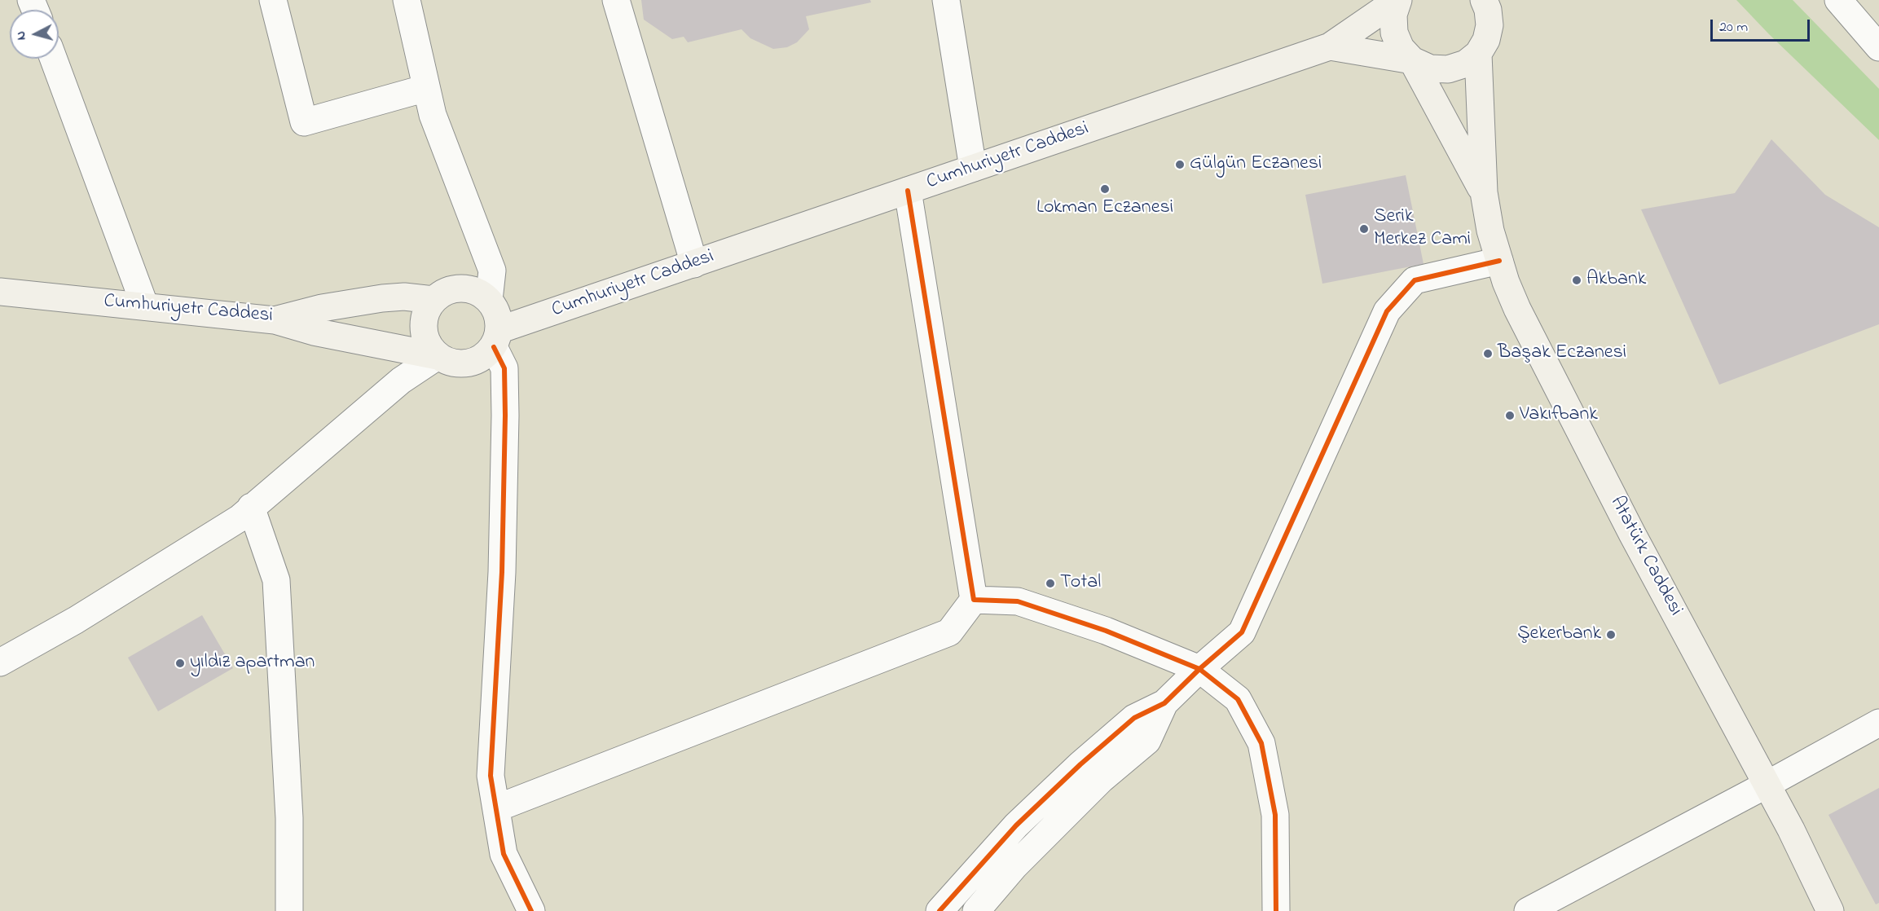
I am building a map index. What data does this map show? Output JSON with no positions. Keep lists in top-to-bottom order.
{
  "streets": {
    "main road": ["Cumhuriyetr Caddesi", "Atatürk Caddesi"]
  },
  "crossings": [
    ["Cumhuriyetr Caddesi", "Atatürk Caddesi"]
  ],
  "places": [
    "Gülgün Eczanesi",
    "Lokman Eczanesi",
    "Serik Merkez Cami",
    "Akbank",
    "Başak Eczanesi",
    "Vakıfbank",
    "Total",
    "Şekerbank",
    "yıldız apartman"
  ],
  "scale_bar": "20 m",
  "north": "left"
}
